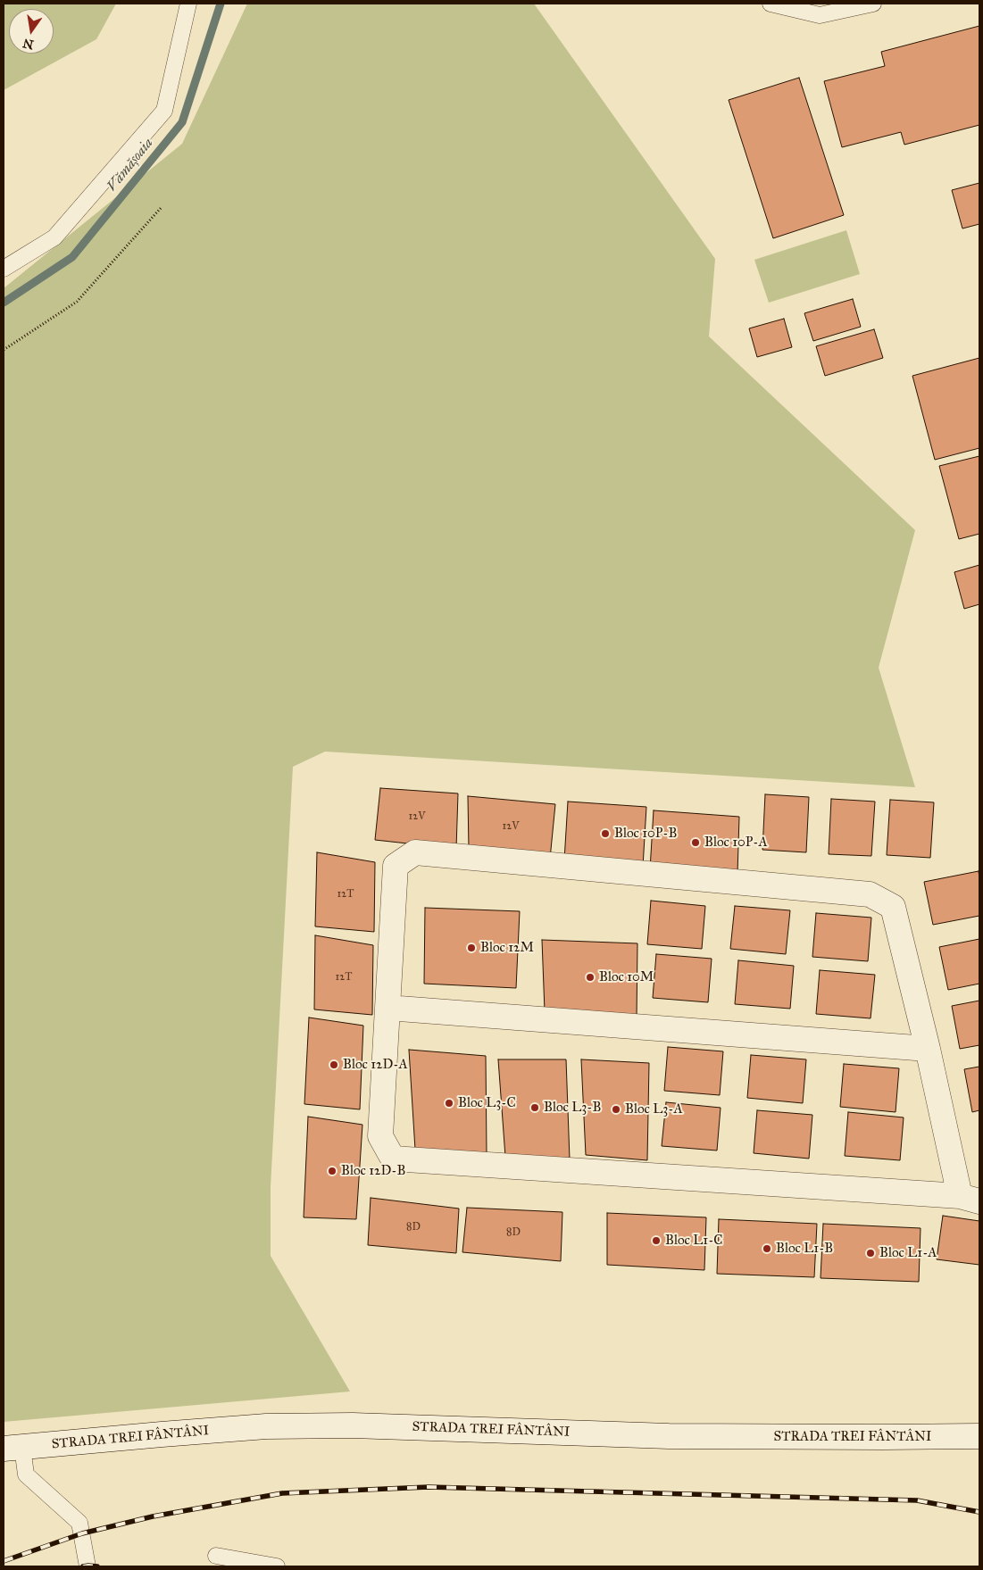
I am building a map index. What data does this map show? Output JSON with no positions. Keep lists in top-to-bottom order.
{
  "streets": {
    "street": ["STRADA TREI FÂNTÂNI"]
  },
  "water": ["Vămășoaia"],
  "places": [
    "Bloc 10P-B",
    "Bloc 10P-A",
    "Bloc 12M",
    "Bloc 10M",
    "Bloc 12D-A",
    "Bloc L3-C",
    "Bloc L3-B",
    "Bloc L3-A",
    "Bloc 12D-B",
    "Bloc L1-C",
    "Bloc L1-B",
    "Bloc L1-A"
  ],
  "house_numbers": [
    "12V",
    "12V",
    "12T",
    "12T",
    "8D",
    "8D"
  ],
  "north": "bottom"
}
